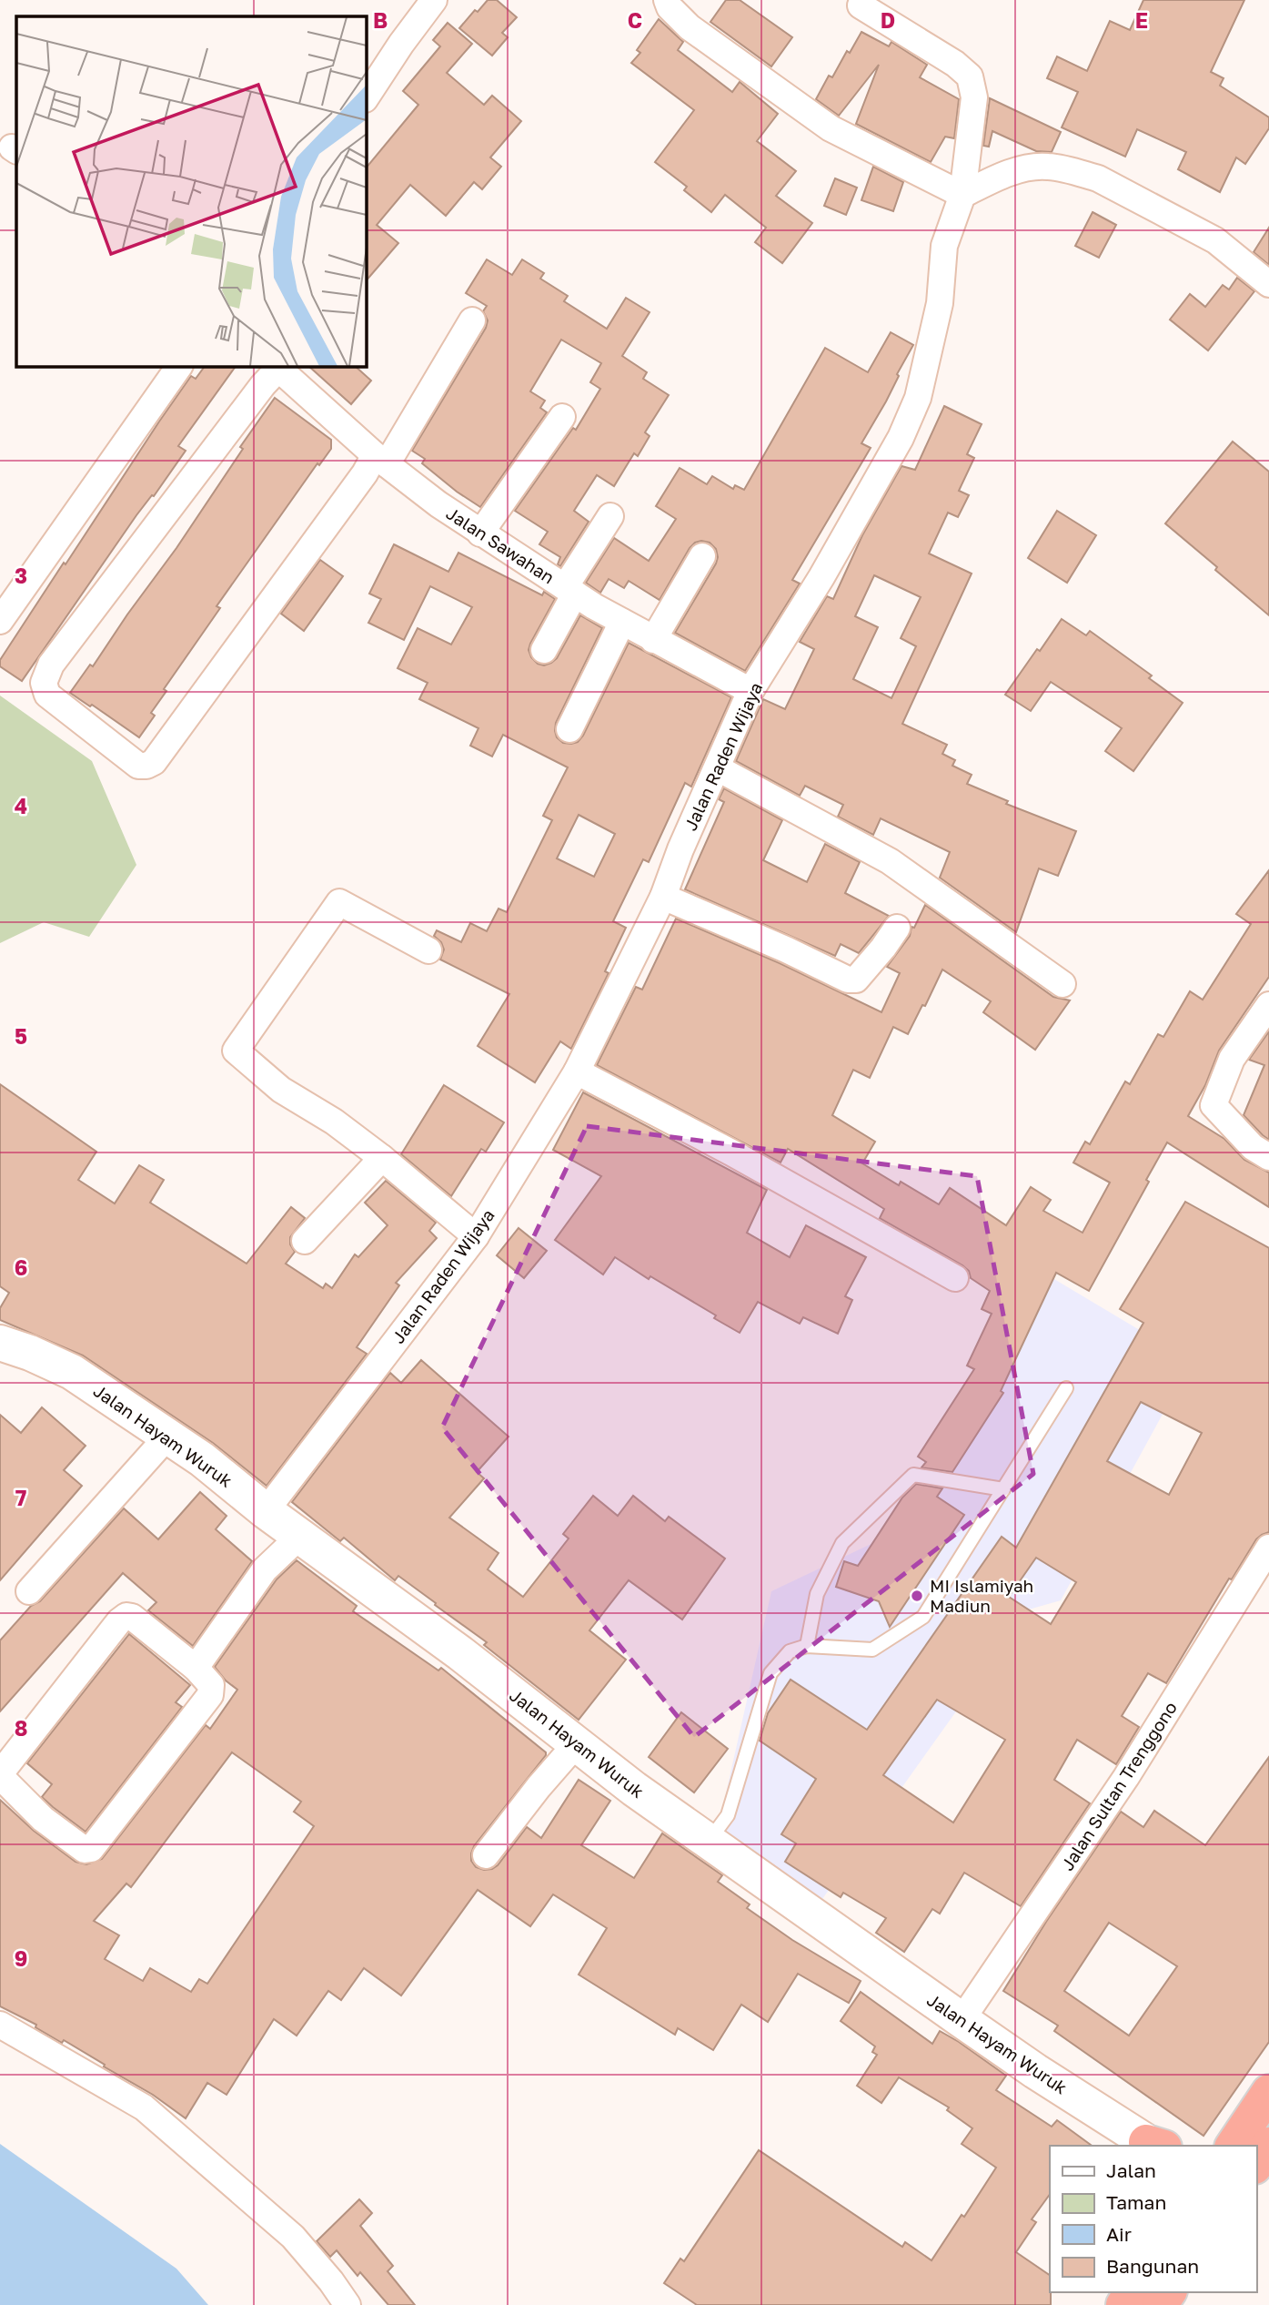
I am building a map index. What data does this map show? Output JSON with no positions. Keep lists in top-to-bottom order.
{
  "streets": {
    "main road": ["Jalan Hayam Wuruk"],
    "street": ["Jalan Sawahan", "Jalan Raden Wijaya", "Jalan Sultan Trenggono"]
  },
  "crossings": [
    ["Jalan Sawahan", "Jalan Raden Wijaya"],
    ["Jalan Raden Wijaya", "Jalan Hayam Wuruk"],
    ["Jalan Hayam Wuruk", "Jalan Sultan Trenggono"]
  ],
  "places": ["MI Islamiyah Madiun"],
  "legend": [
    "Jalan",
    "Taman",
    "Air",
    "Bangunan"
  ],
  "grid": {
    "columns": [
      "B",
      "C",
      "D",
      "E"
    ],
    "rows": [
      "3",
      "4",
      "5",
      "6",
      "7",
      "8",
      "9"
    ]
  }
}
